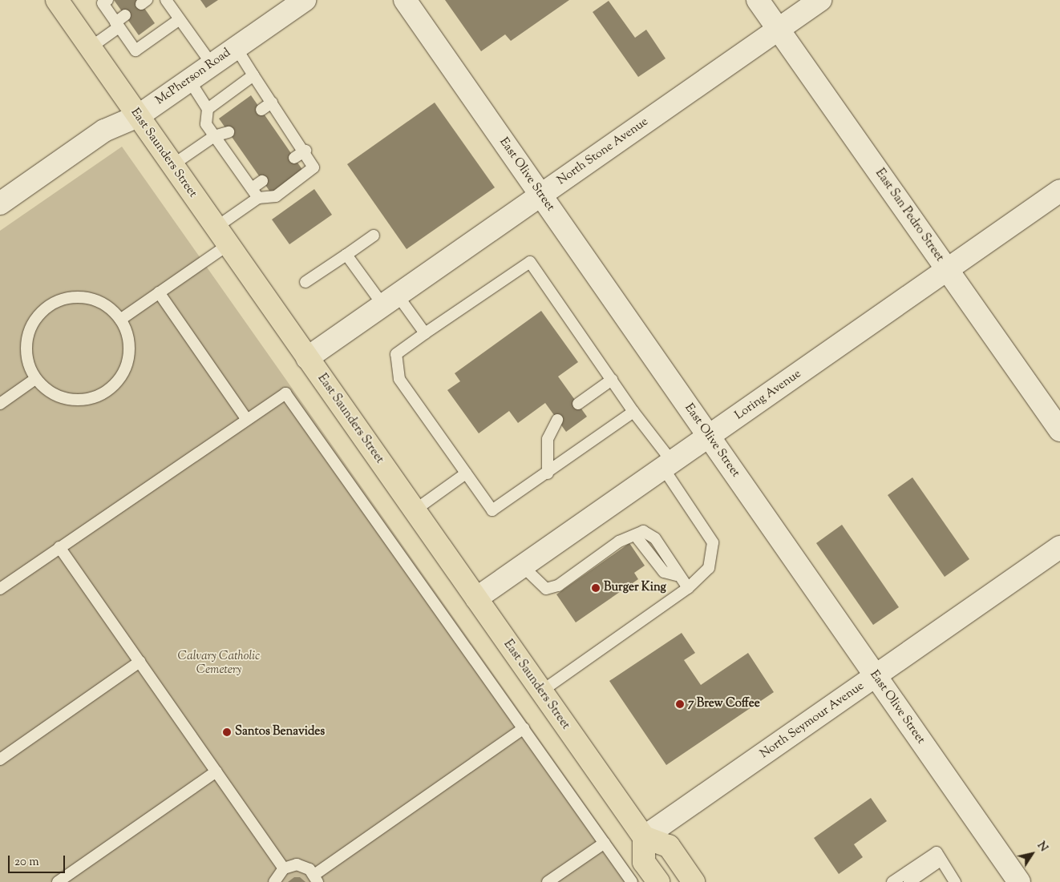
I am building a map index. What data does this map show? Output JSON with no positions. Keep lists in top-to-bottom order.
{
  "streets": {
    "main road": ["East Saunders Street"],
    "street": [
      "McPherson Road",
      "North Stone Avenue",
      "East Olive Street",
      "East San Pedro Street",
      "Loring Avenue",
      "North Seymour Avenue"
    ]
  },
  "crossings": [
    ["McPherson Road", "East Saunders Street"],
    ["North Stone Avenue", "East Saunders Street"],
    ["North Stone Avenue", "East Olive Street"],
    ["North Stone Avenue", "East San Pedro Street"],
    ["East Saunders Street", "Loring Avenue"],
    ["East Saunders Street", "North Seymour Avenue"],
    ["East Olive Street", "Loring Avenue"],
    ["East Olive Street", "North Seymour Avenue"],
    ["East San Pedro Street", "Loring Avenue"]
  ],
  "parks": ["Calvary Catholic Cemetery"],
  "places": ["Burger King", "7 Brew Coffee", "Santos Benavides"],
  "scale_bar": "20 m",
  "north": "top right"
}
